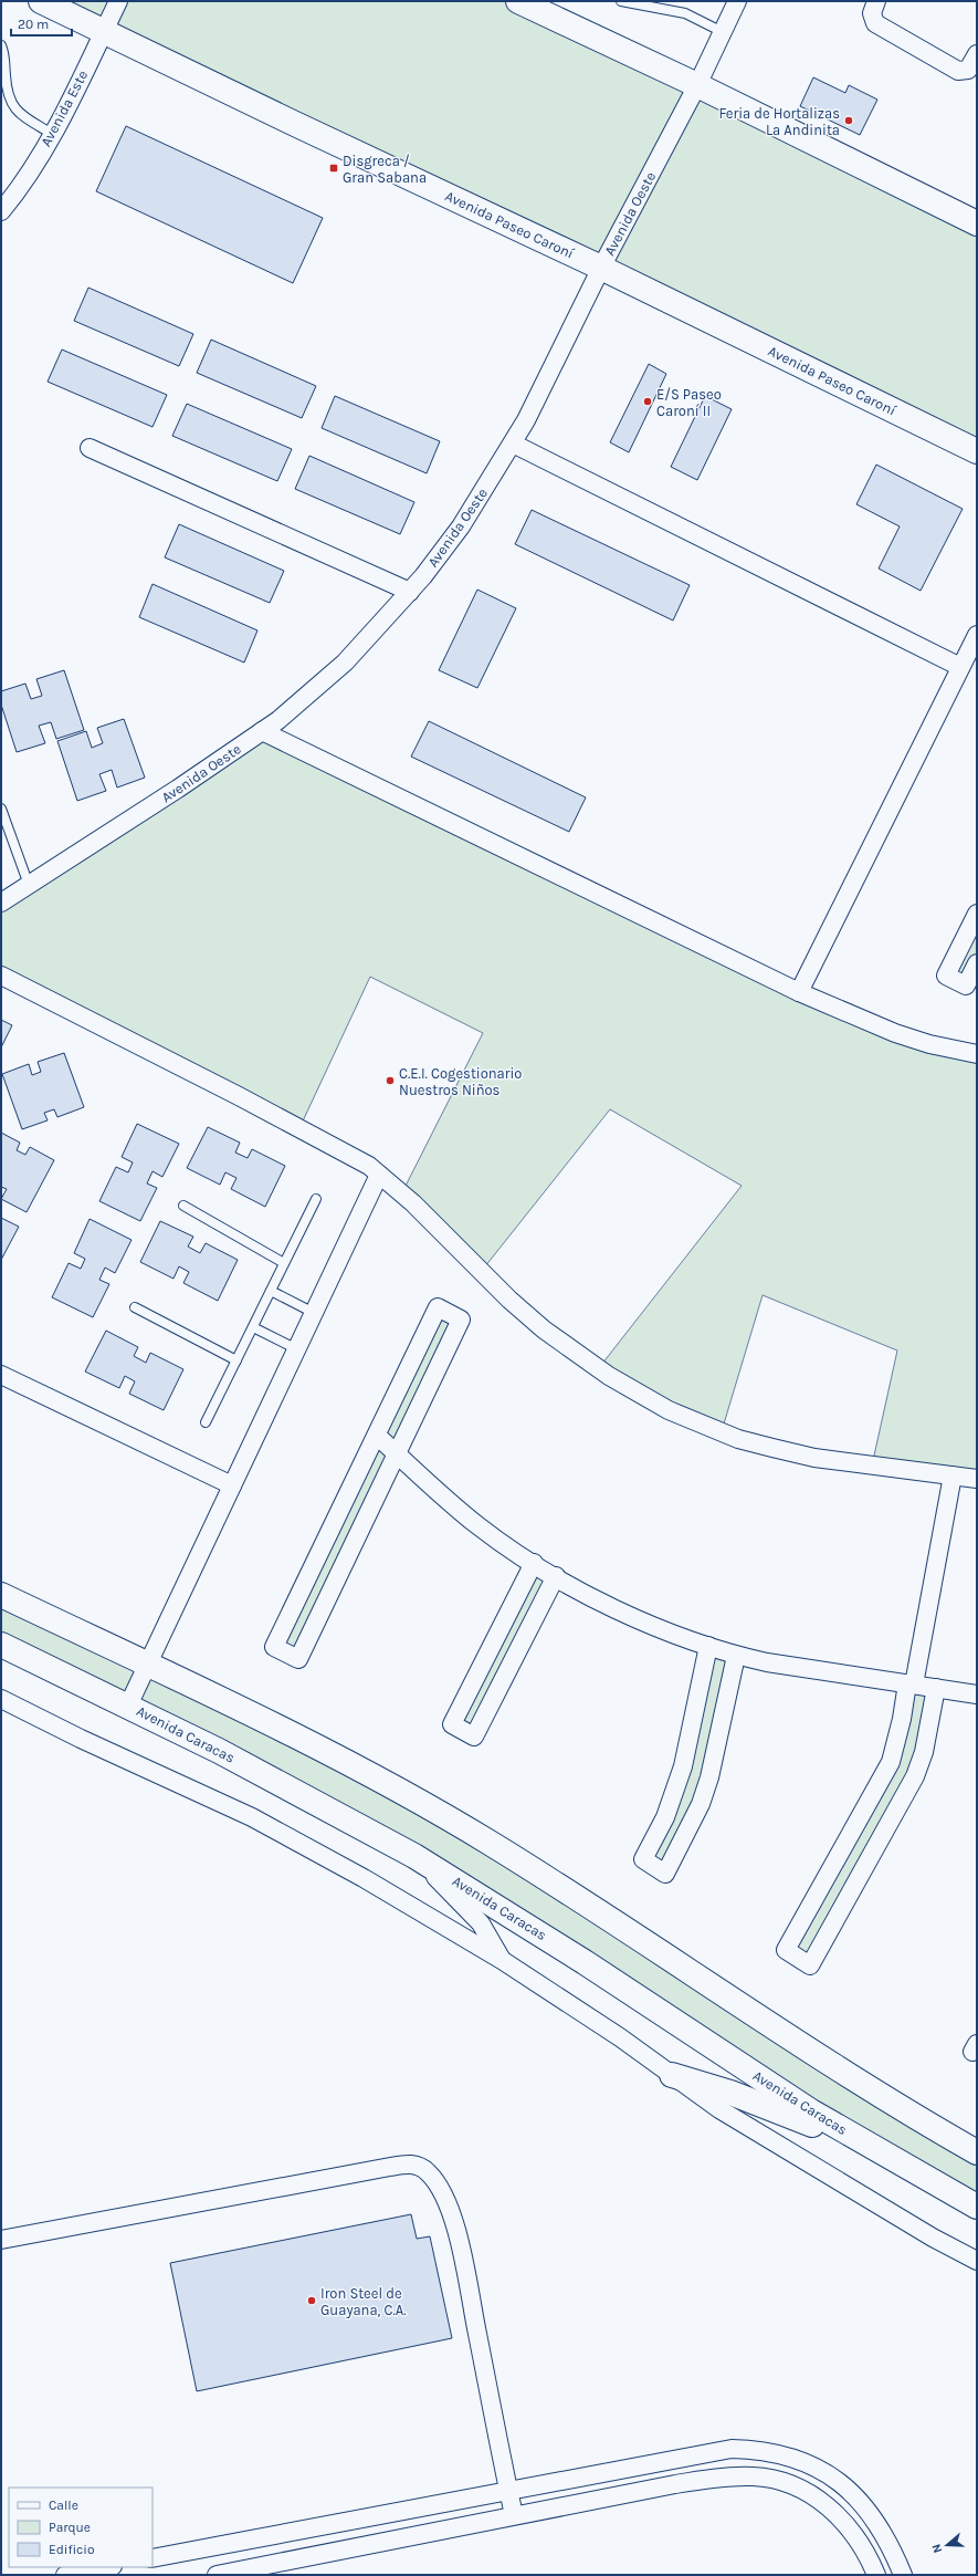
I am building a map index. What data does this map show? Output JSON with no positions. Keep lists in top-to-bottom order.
{
  "streets": {
    "street": [
      "Avenida Este",
      "Avenida Oeste",
      "Avenida Paseo Caroní",
      "Avenida Caracas"
    ]
  },
  "crossings": [
    ["Avenida Este", "Avenida Paseo Caroní"],
    ["Avenida Oeste", "Avenida Paseo Caroní"]
  ],
  "places": {
    "other": [
      "Feria de Hortalizas La Andinita",
      "E/S Paseo Caroní II",
      "C.E.I. Cogestionario Nuestros Niños",
      "Iron Steel de Guayana, C.A."
    ],
    "transit": ["Disgreca / Gran Sabana"]
  },
  "legend": ["Calle", "Parque", "Edificio"],
  "scale_bar": "20 m",
  "north": "left"
}
